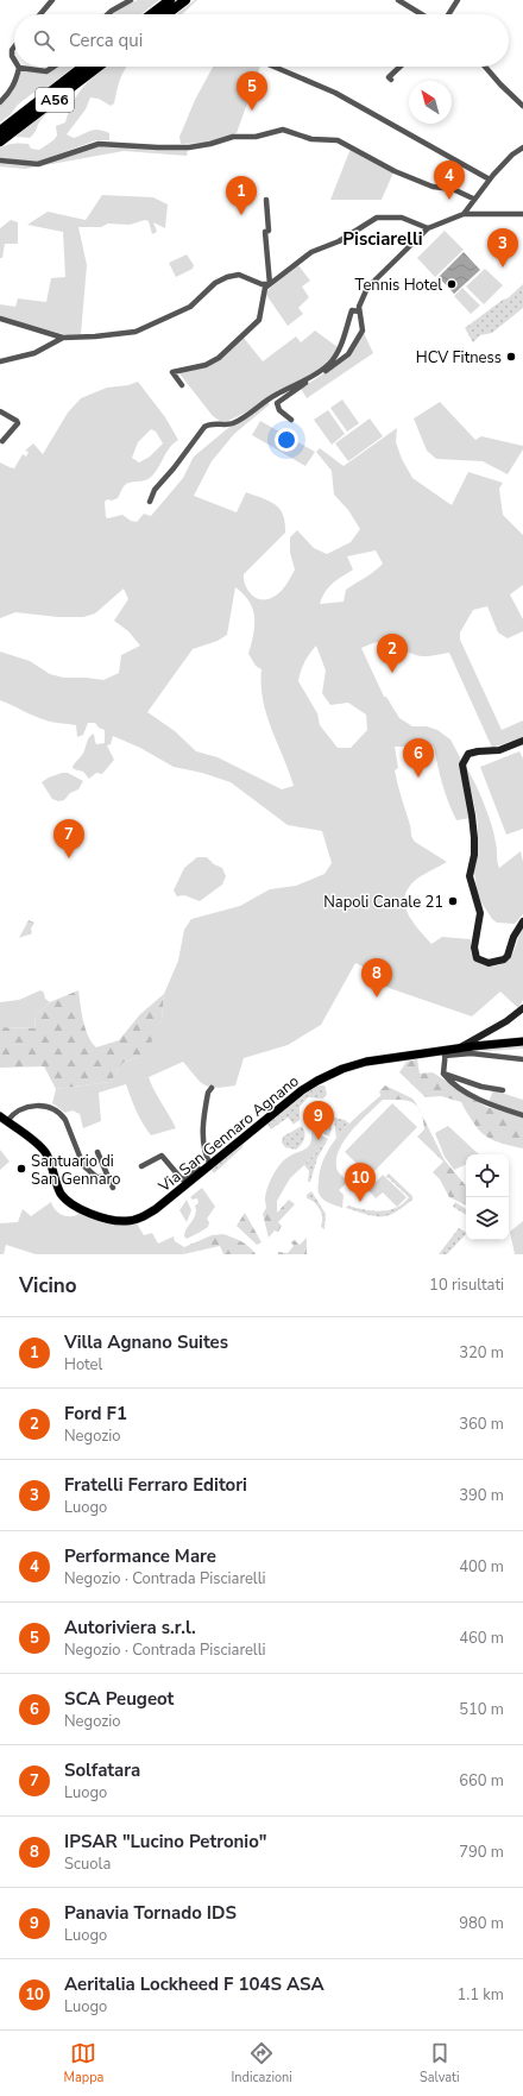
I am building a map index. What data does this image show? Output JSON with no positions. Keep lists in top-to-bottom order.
{
  "streets": {
    "highway": ["A56"],
    "main road": ["Via San Gennaro Agnano"]
  },
  "districts": ["Pisciarelli"],
  "places": [
    "Tennis Hotel",
    "HCV Fitness",
    "Napoli Canale 21",
    "Santuario di San Gennaro"
  ],
  "north": "top left",
  "page": {
    "search": "Cerca qui",
    "pins": [
      "5",
      "4",
      "1",
      "3",
      "2",
      "6",
      "7",
      "8",
      "9",
      "10"
    ],
    "heading": ["Vicino", "10 risultati"],
    "list": [
      {
        "mark": "1",
        "name": "Villa Agnano Suites",
        "note": "Hotel",
        "value": "320 m"
      },
      {
        "mark": "2",
        "name": "Ford F1",
        "note": "Negozio",
        "value": "360 m"
      },
      {
        "mark": "3",
        "name": "Fratelli Ferraro Editori",
        "note": "Luogo",
        "value": "390 m"
      },
      {
        "mark": "4",
        "name": "Performance Mare",
        "note": "Negozio · Contrada Pisciarelli",
        "value": "400 m"
      },
      {
        "mark": "5",
        "name": "Autoriviera s.r.l.",
        "note": "Negozio · Contrada Pisciarelli",
        "value": "460 m"
      },
      {
        "mark": "6",
        "name": "SCA Peugeot",
        "note": "Negozio",
        "value": "510 m"
      },
      {
        "mark": "7",
        "name": "Solfatara",
        "note": "Luogo",
        "value": "660 m"
      },
      {
        "mark": "8",
        "name": "IPSAR \"Lucino Petronio\"",
        "note": "Scuola",
        "value": "790 m"
      },
      {
        "mark": "9",
        "name": "Panavia Tornado IDS",
        "note": "Luogo",
        "value": "980 m"
      },
      {
        "mark": "10",
        "name": "Aeritalia Lockheed F 104S ASA",
        "note": "Luogo",
        "value": "1.1 km"
      }
    ],
    "nav": ["Mappa", "Indicazioni", "Salvati"]
  }
}
